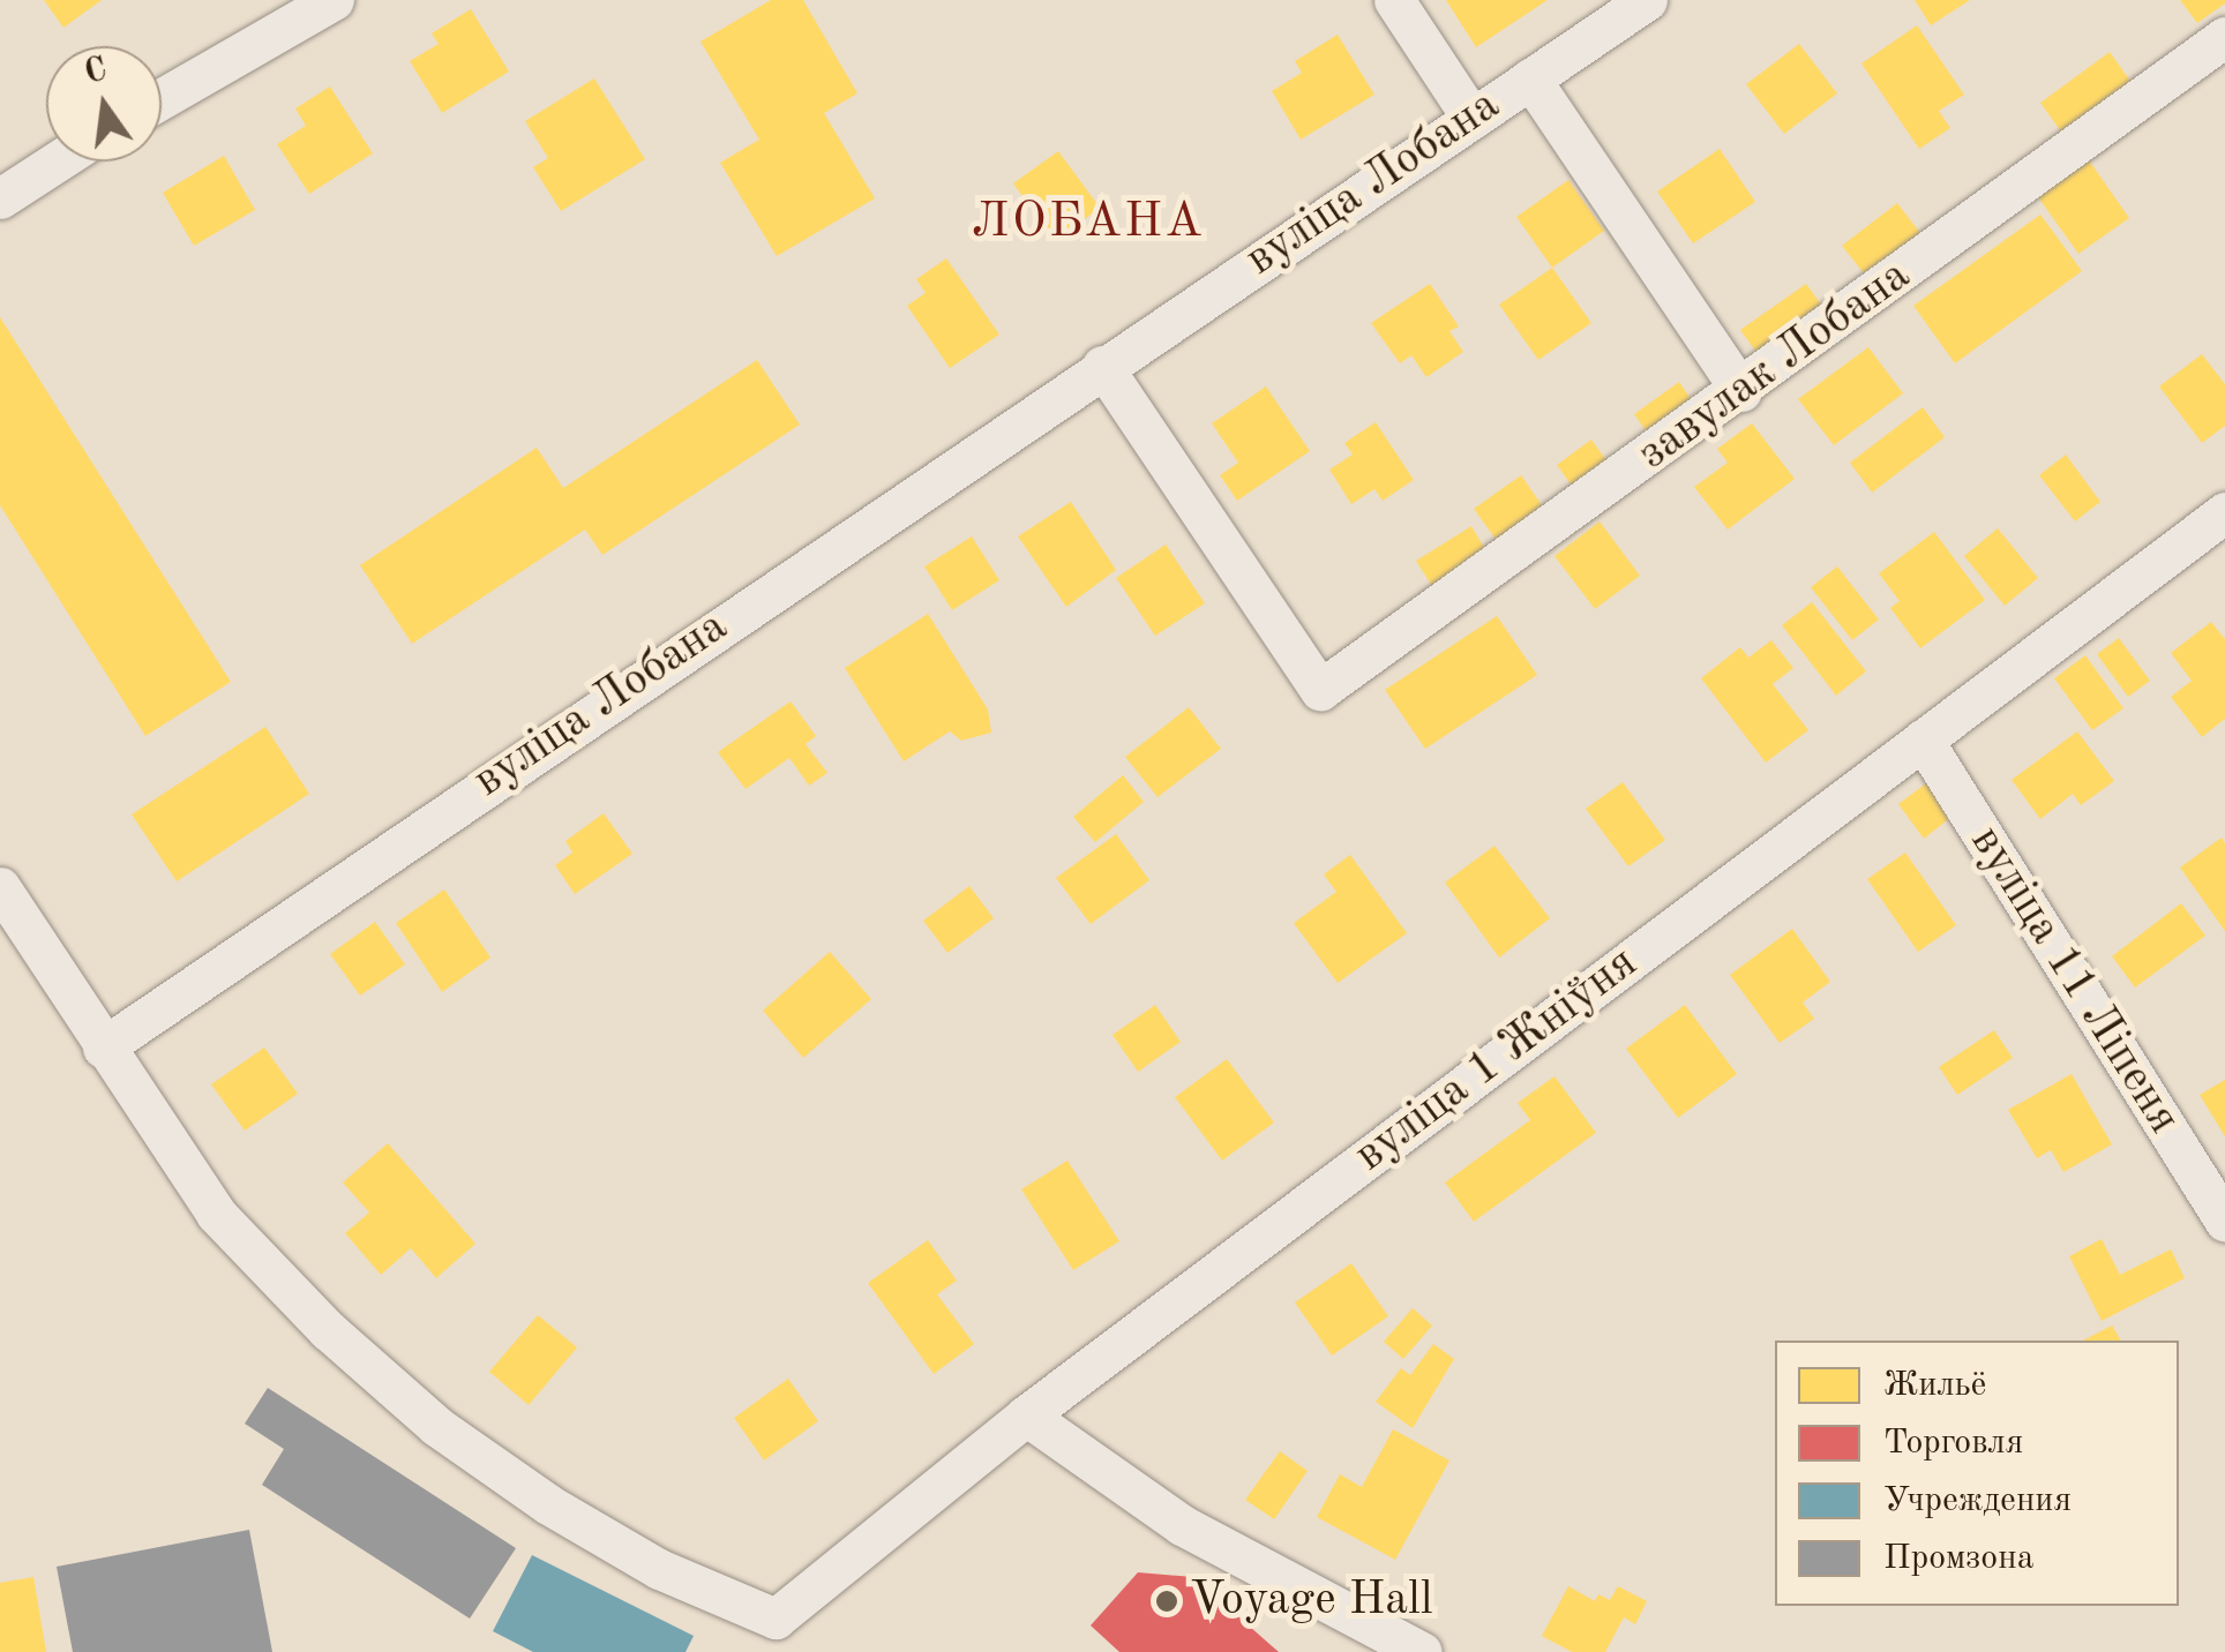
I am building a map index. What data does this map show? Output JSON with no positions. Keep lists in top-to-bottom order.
{
  "streets": {
    "street": [
      "вуліца Лобана",
      "завулак Лобана",
      "вуліца 11 Ліпеня",
      "вуліца 1 Жніўня"
    ]
  },
  "crossings": [
    ["вуліца Лобана", "завулак Лобана"],
    ["вуліца Лобана", "вуліца 1 Жніўня"],
    ["вуліца 11 Ліпеня", "вуліца 1 Жніўня"]
  ],
  "districts": ["ЛОБАНА"],
  "places": ["Voyage Hall"],
  "legend": [
    "Жильё",
    "Торговля",
    "Учреждения",
    "Промзона"
  ],
  "north": "top"
}
